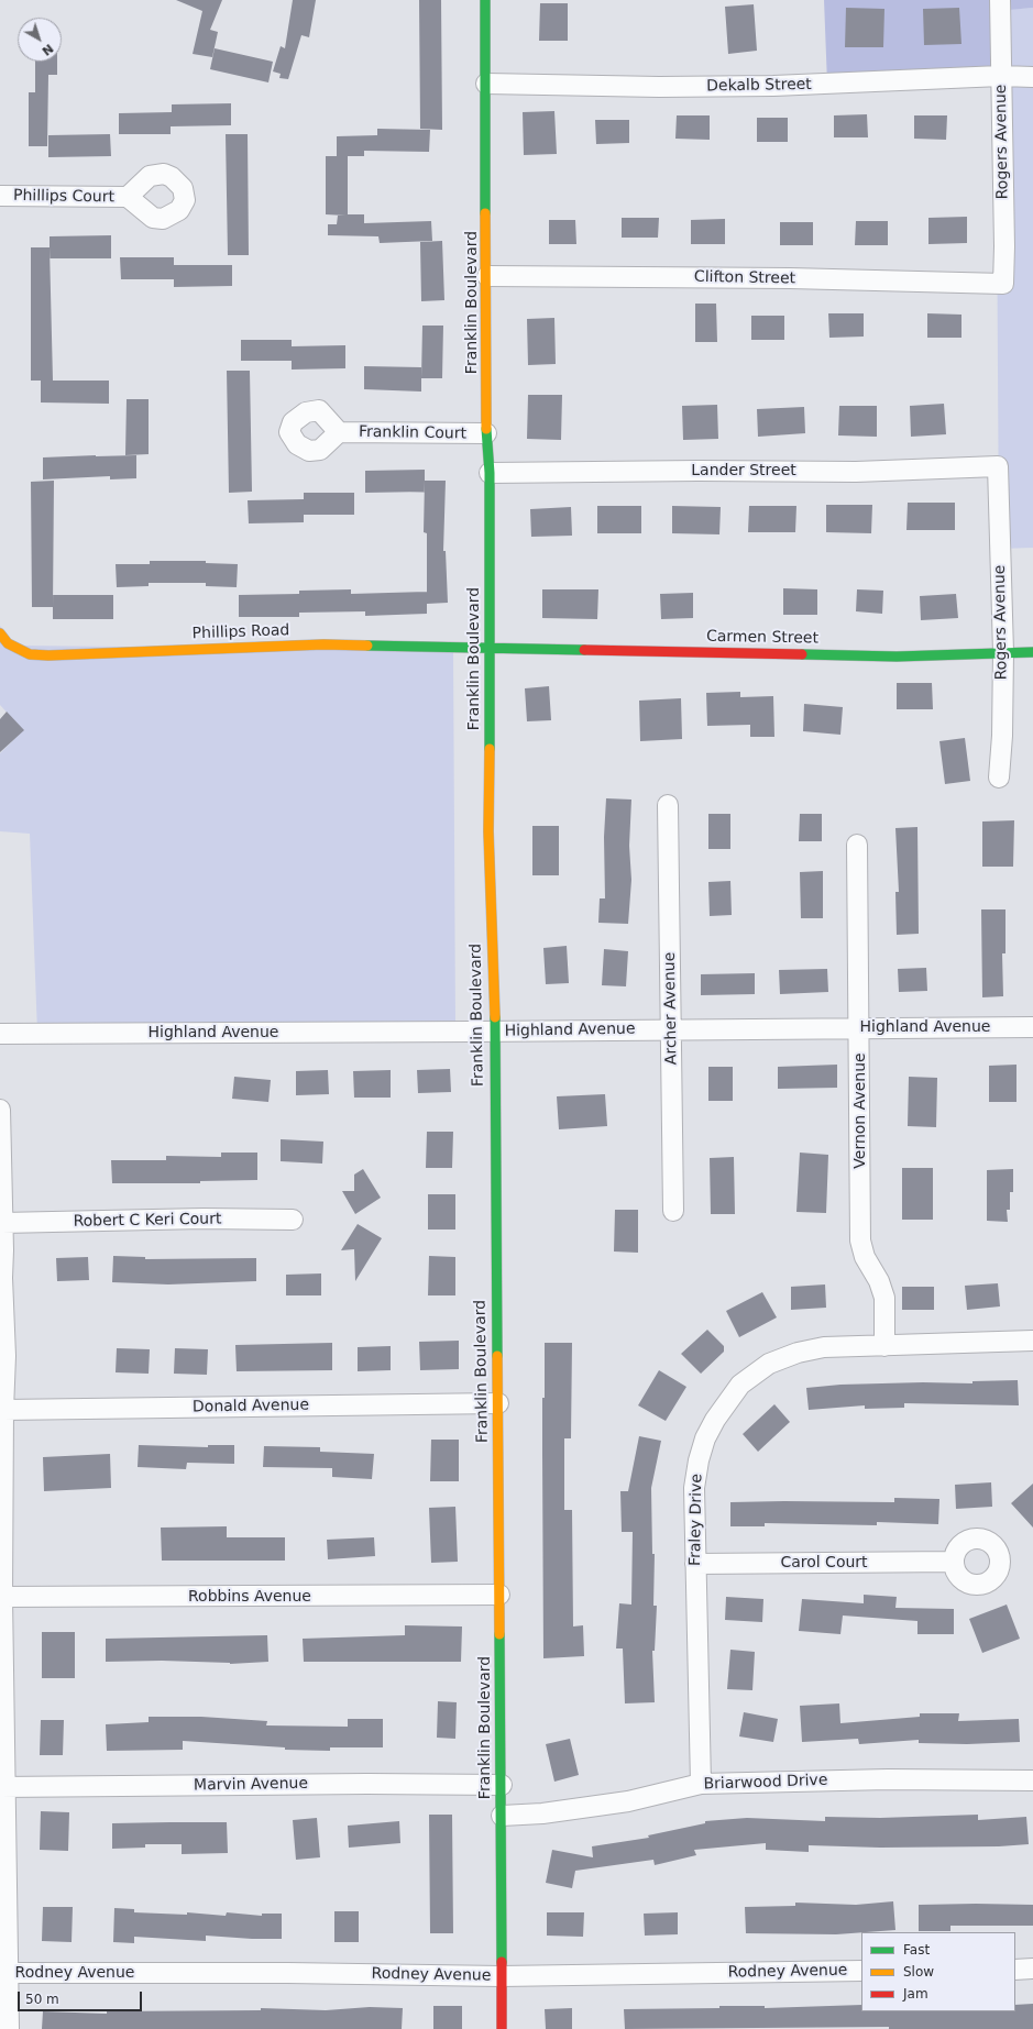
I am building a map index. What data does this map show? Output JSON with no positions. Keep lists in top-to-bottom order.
{
  "streets": {
    "street": [
      "Dekalb Street",
      "Rogers Avenue",
      "Phillips Court",
      "Clifton Street",
      "Franklin Boulevard",
      "Franklin Court",
      "Lander Street",
      "Phillips Road",
      "Carmen Street",
      "Archer Avenue",
      "Highland Avenue",
      "Vernon Avenue",
      "Robert C Keri Court",
      "Donald Avenue",
      "Fraley Drive",
      "Carol Court",
      "Robbins Avenue",
      "Briarwood Drive",
      "Marvin Avenue",
      "Rodney Avenue"
    ]
  },
  "crossings": [
    ["Dekalb Street", "Rogers Avenue"],
    ["Dekalb Street", "Franklin Boulevard"],
    ["Rogers Avenue", "Clifton Street"],
    ["Rogers Avenue", "Lander Street"],
    ["Rogers Avenue", "Carmen Street"],
    ["Clifton Street", "Franklin Boulevard"],
    ["Franklin Boulevard", "Franklin Court"],
    ["Franklin Boulevard", "Lander Street"],
    ["Franklin Boulevard", "Phillips Road"],
    ["Franklin Boulevard", "Carmen Street"],
    ["Franklin Boulevard", "Highland Avenue"],
    ["Franklin Boulevard", "Donald Avenue"],
    ["Franklin Boulevard", "Robbins Avenue"],
    ["Franklin Boulevard", "Briarwood Drive"],
    ["Franklin Boulevard", "Marvin Avenue"],
    ["Franklin Boulevard", "Rodney Avenue"],
    ["Phillips Road", "Carmen Street"],
    ["Archer Avenue", "Highland Avenue"],
    ["Highland Avenue", "Vernon Avenue"],
    ["Vernon Avenue", "Fraley Drive"],
    ["Fraley Drive", "Carol Court"],
    ["Fraley Drive", "Briarwood Drive"]
  ],
  "legend": ["Fast", "Slow", "Jam"],
  "scale_bar": "50 m",
  "north": "bottom right"
}
